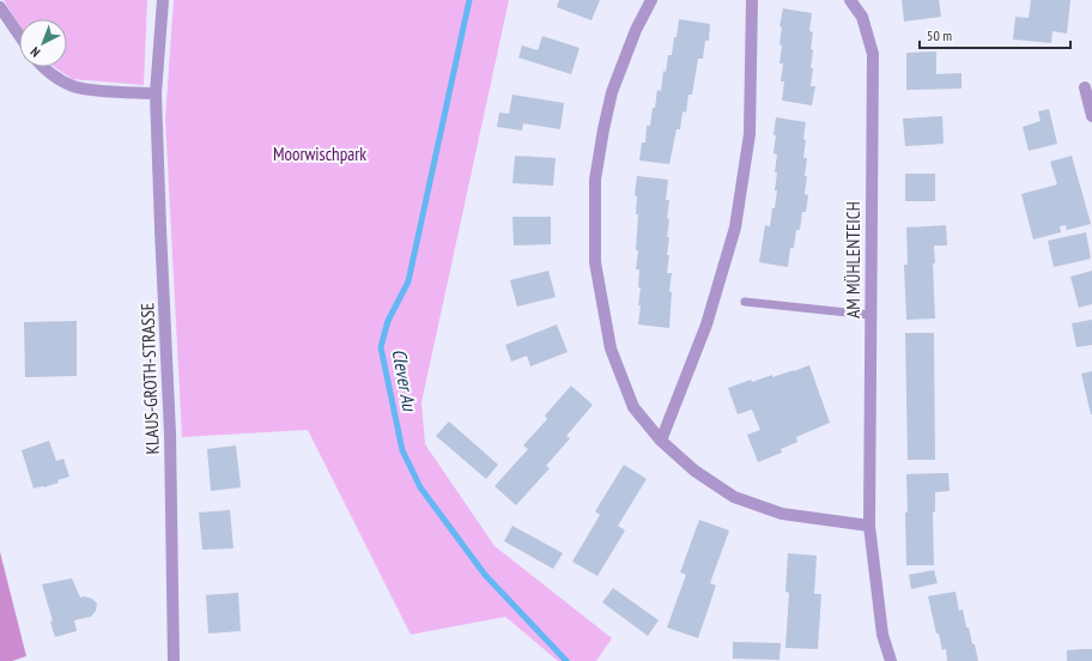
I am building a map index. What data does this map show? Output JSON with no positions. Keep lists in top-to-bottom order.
{
  "streets": {
    "street": ["AM MÜHLENTEICH", "KLAUS-GROTH-STRASSE"]
  },
  "water": ["Clever Au"],
  "parks": ["Moorwischpark"],
  "scale_bar": "50 m",
  "north": "bottom left"
}
